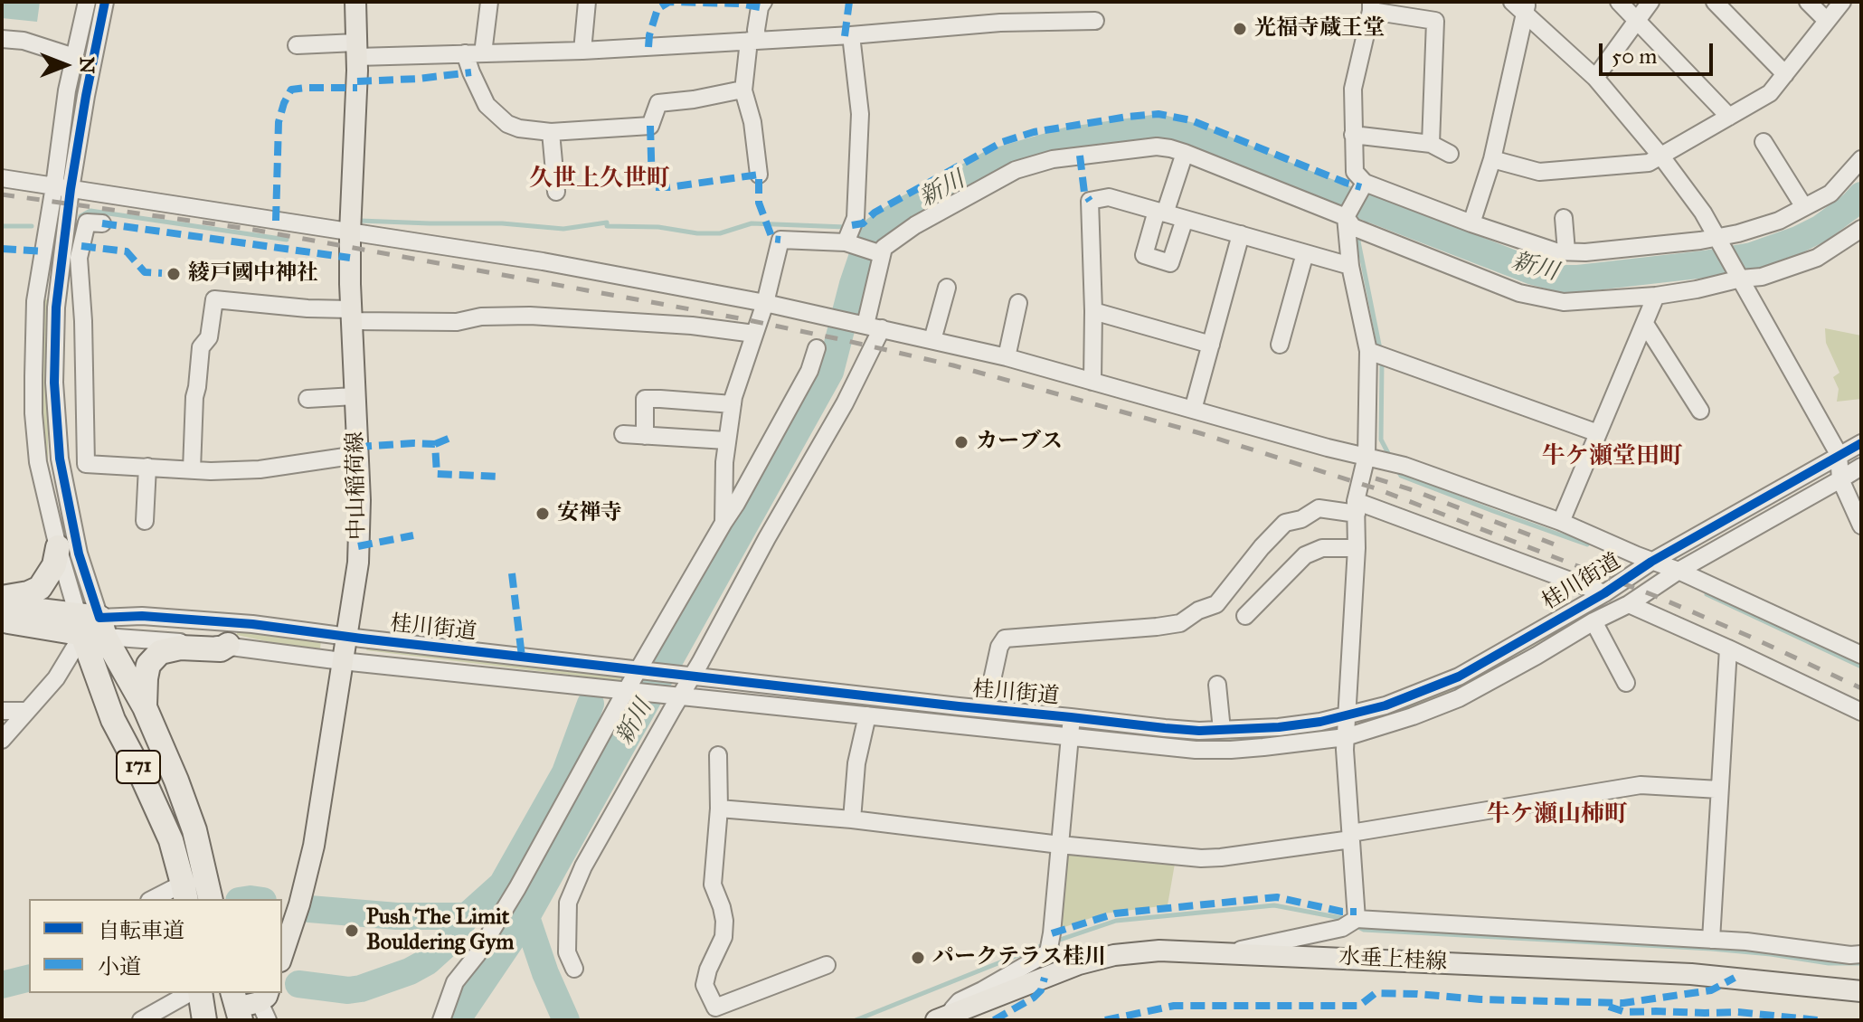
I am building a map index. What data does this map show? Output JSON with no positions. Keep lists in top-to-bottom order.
{
  "streets": {
    "highway": ["171"],
    "main road": ["中山稲荷線", "水垂上桂線"],
    "street": ["桂川街道"]
  },
  "crossings": [
    ["中山稲荷線", "桂川街道"],
    ["桂川街道", "171"]
  ],
  "districts": ["久世上久世町", "牛ケ瀬堂田町", "牛ケ瀬山柿町"],
  "water": ["新川"],
  "places": [
    "光福寺蔵王堂",
    "綾戸國中神社",
    "カーブス",
    "安禅寺",
    "Push The Limit Bouldering Gym",
    "パークテラス桂川"
  ],
  "legend": ["自転車道", "小道"],
  "scale_bar": "50 m",
  "north": "right"
}
